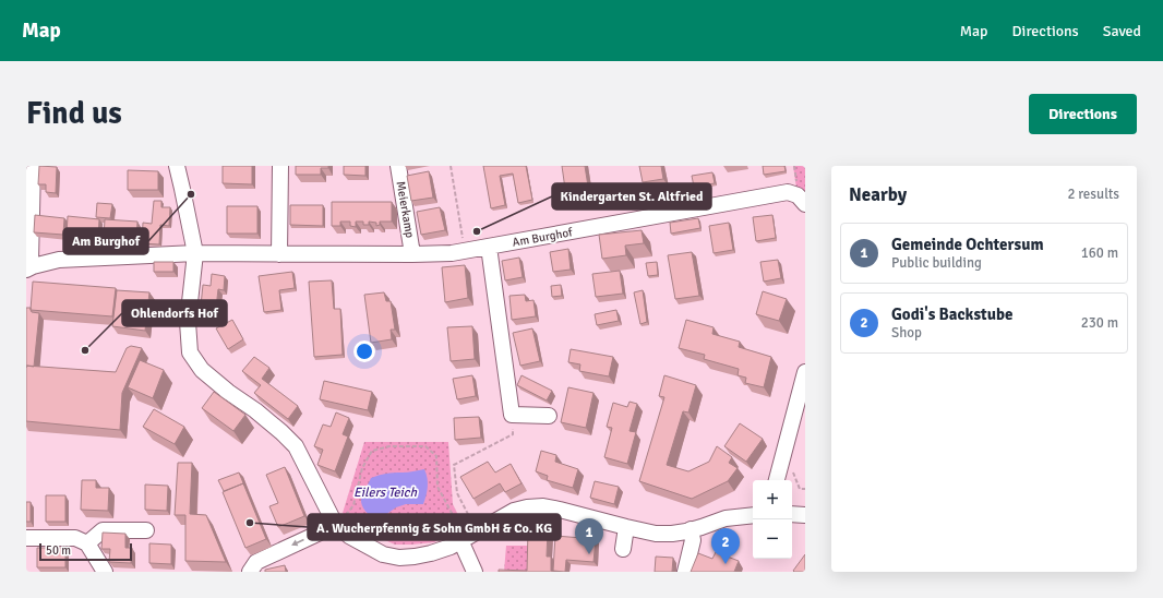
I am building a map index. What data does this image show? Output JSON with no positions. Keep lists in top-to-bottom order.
{
  "streets": {
    "street": ["Meierkamp", "Am Burghof"]
  },
  "crossings": [
    ["Meierkamp", "Am Burghof"]
  ],
  "water": ["Eilers Teich"],
  "places": [
    "Am Burghof",
    "Kindergarten St. Altfried",
    "Ohlendorfs Hof",
    "A. Wucherpfennig & Sohn GmbH & Co. KG"
  ],
  "scale_bar": "50 m",
  "page": {
    "header": "Map",
    "nav": ["Map", "Directions", "Saved"],
    "buttons": "Directions",
    "title": "Find us",
    "heading": ["Nearby", "2 results"],
    "list": [
      {
        "mark": "1",
        "name": "Gemeinde Ochtersum",
        "note": "Public building",
        "value": "160 m"
      },
      {
        "mark": "2",
        "name": "Godi's Backstube",
        "note": "Shop",
        "value": "230 m"
      }
    ],
    "map_buttons": ["+", "−"],
    "pins": ["1", "2"],
    "scale": "50 m"
  }
}
